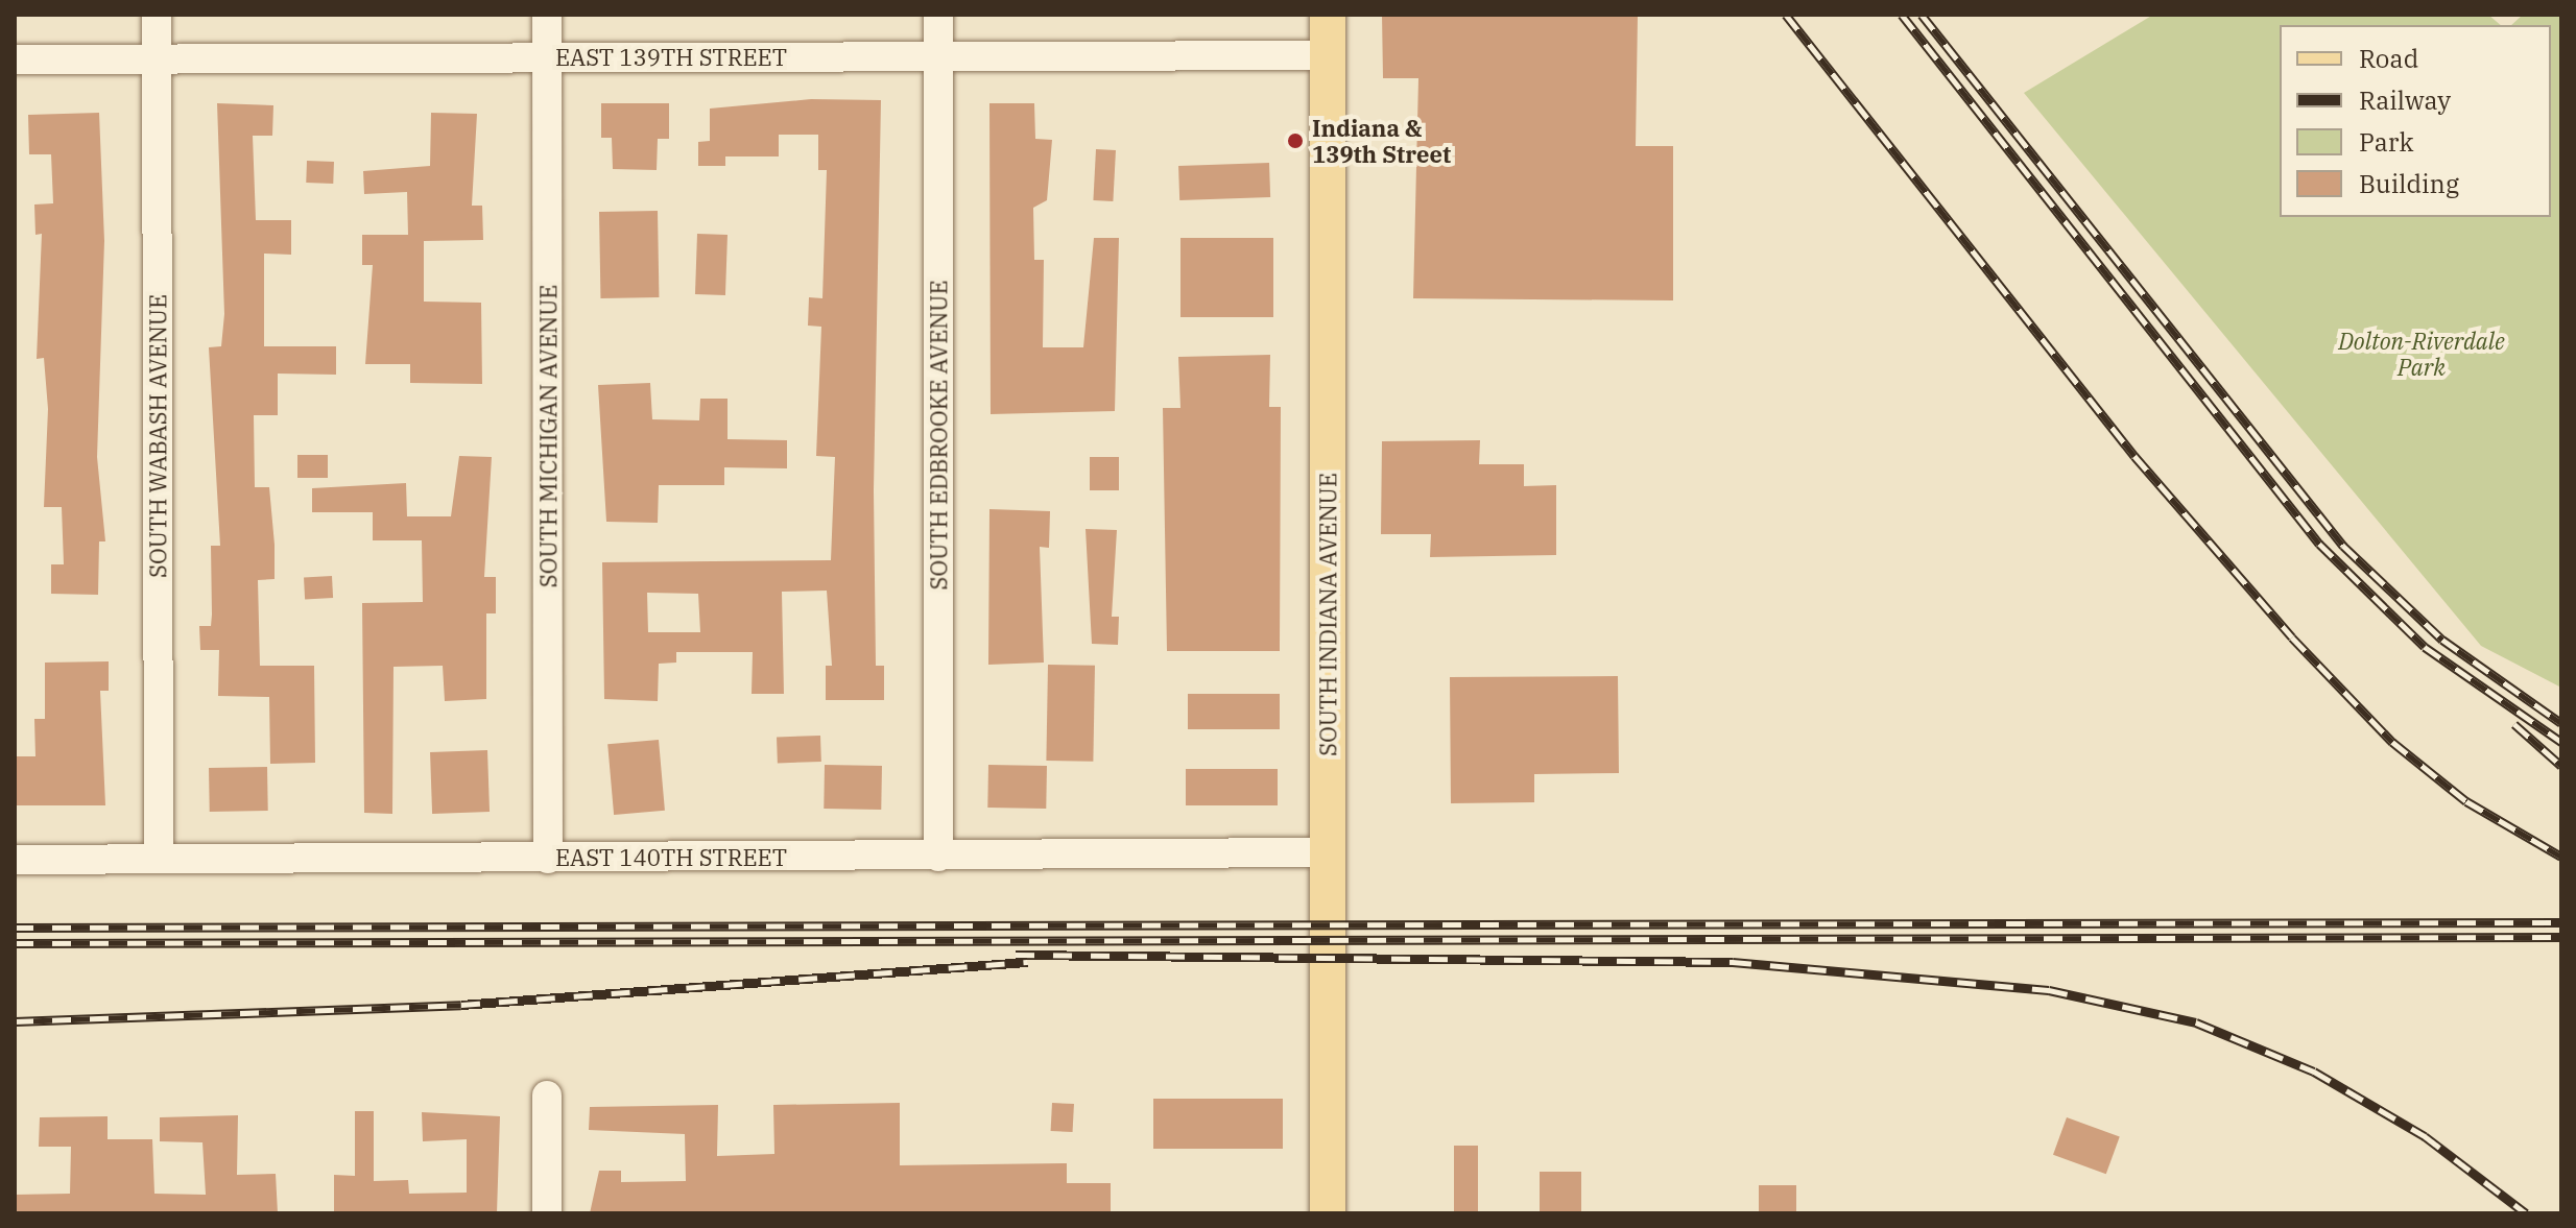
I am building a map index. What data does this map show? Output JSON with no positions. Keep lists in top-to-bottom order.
{
  "streets": {
    "main road": ["SOUTH INDIANA AVENUE"],
    "street": [
      "EAST 139TH STREET",
      "SOUTH EDBROOKE AVENUE",
      "SOUTH WABASH AVENUE",
      "SOUTH MICHIGAN AVENUE",
      "EAST 140TH STREET"
    ]
  },
  "crossings": [
    ["EAST 139TH STREET", "SOUTH EDBROOKE AVENUE"],
    ["EAST 139TH STREET", "SOUTH WABASH AVENUE"],
    ["EAST 139TH STREET", "SOUTH MICHIGAN AVENUE"],
    ["EAST 139TH STREET", "SOUTH INDIANA AVENUE"],
    ["SOUTH EDBROOKE AVENUE", "EAST 140TH STREET"],
    ["SOUTH WABASH AVENUE", "EAST 140TH STREET"],
    ["SOUTH MICHIGAN AVENUE", "EAST 140TH STREET"],
    ["SOUTH INDIANA AVENUE", "EAST 140TH STREET"]
  ],
  "parks": ["Dolton-Riverdale Park"],
  "places": ["Indiana & 139th Street"],
  "legend": [
    "Road",
    "Railway",
    "Park",
    "Building"
  ]
}
